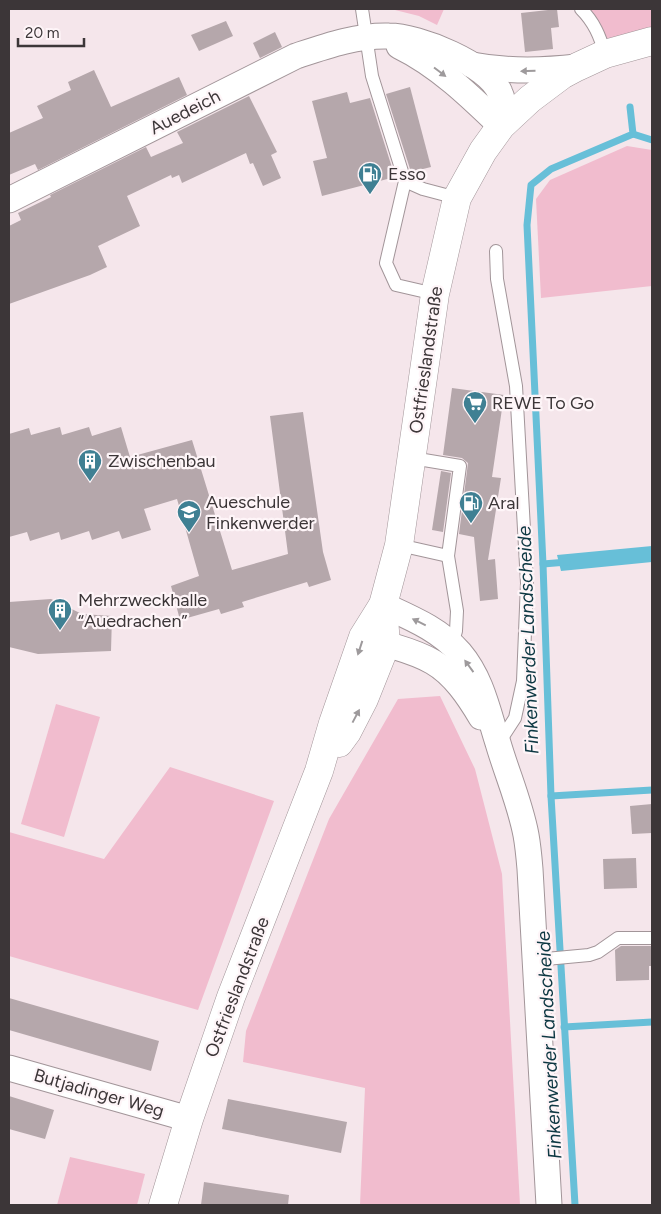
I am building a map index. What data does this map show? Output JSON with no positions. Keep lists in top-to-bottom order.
{
  "streets": {
    "street": ["Auedeich", "Ostfrieslandstraße", "Butjadinger Weg"]
  },
  "crossings": [
    ["Auedeich", "Ostfrieslandstraße"],
    ["Ostfrieslandstraße", "Butjadinger Weg"]
  ],
  "water": ["Finkenwerder Landscheide"],
  "places": {
    "fuel station": ["Esso", "Aral"],
    "supermarket": ["REWE To Go"],
    "building": ["Zwischenbau", "Mehrzweckhalle “Auedrachen”"],
    "school or university": ["Aueschule Finkenwerder"]
  },
  "scale_bar": "20 m"
}
